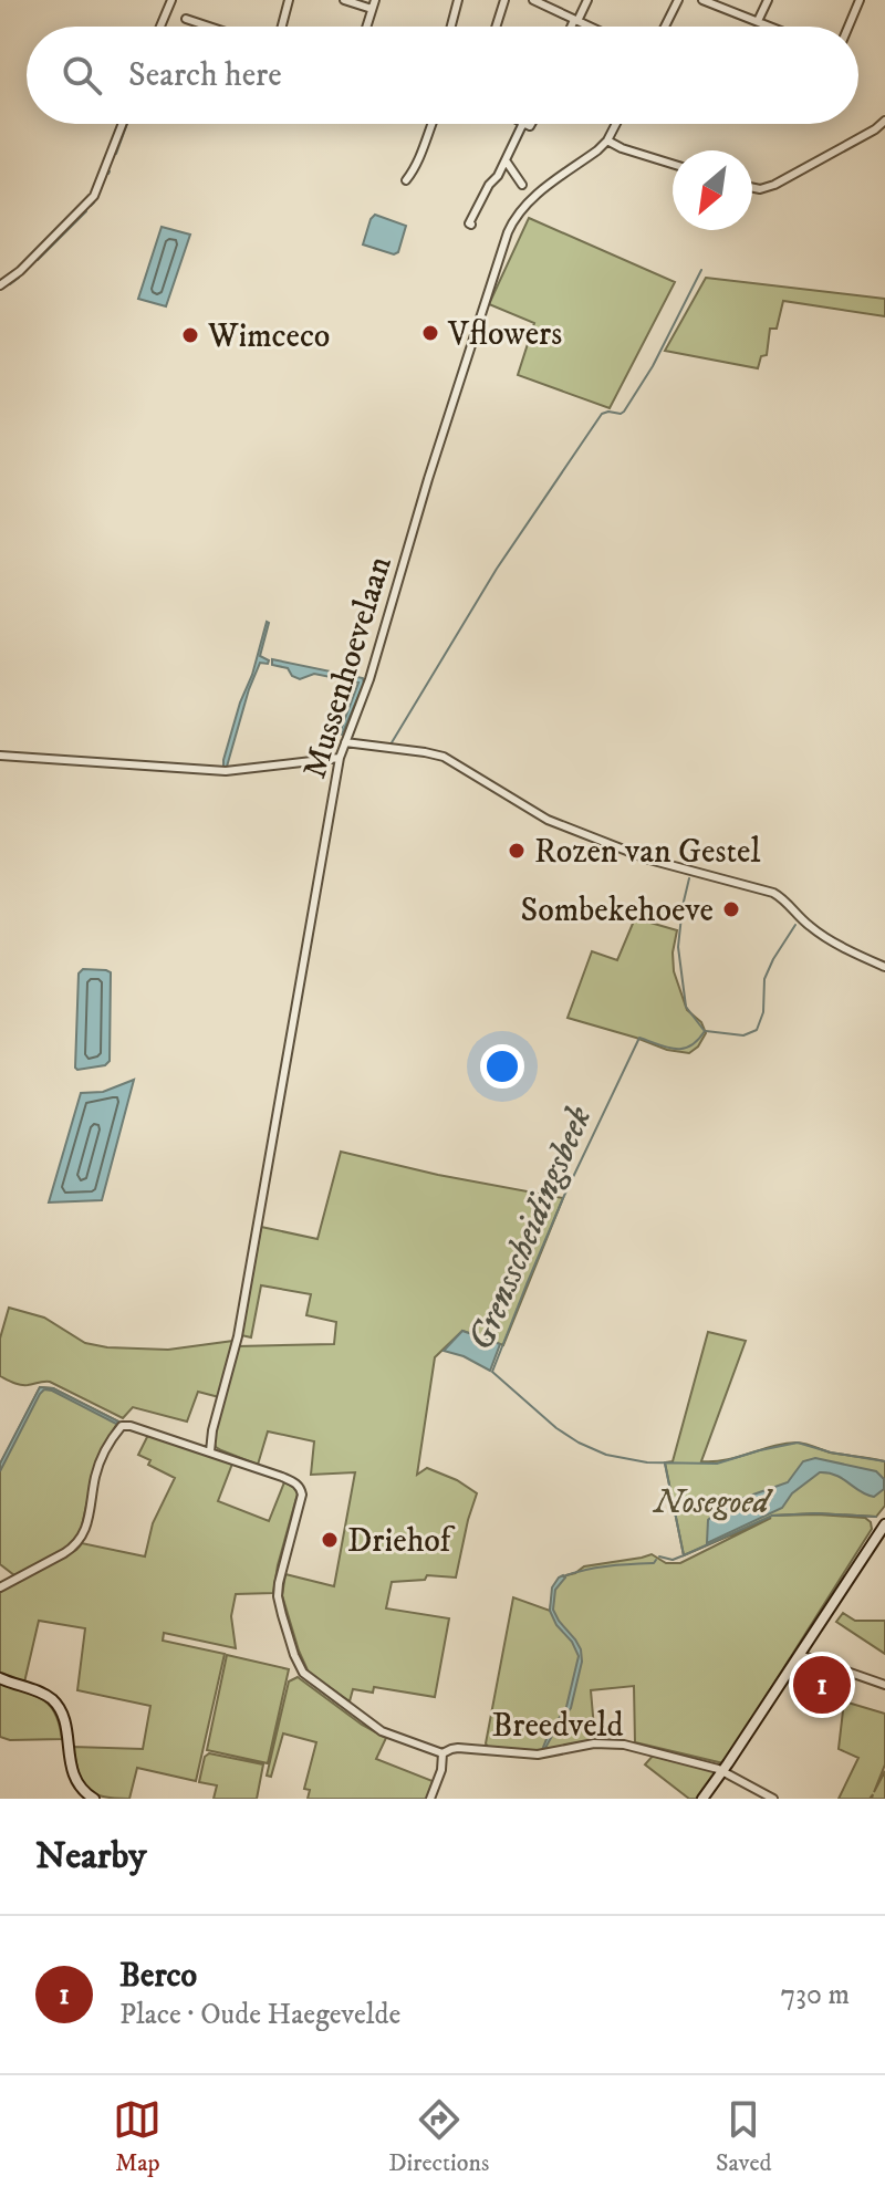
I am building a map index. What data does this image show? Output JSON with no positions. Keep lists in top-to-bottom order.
{
  "streets": {
    "street": ["Mussenhoevelaan", "Breedveld"]
  },
  "water": ["Grensscheidingsbeek"],
  "parks": ["Nosegoed"],
  "places": [
    "Vflowers",
    "Wimceco",
    "Rozen van Gestel",
    "Sombekehoeve",
    "Driehof"
  ],
  "north": "bottom left",
  "page": {
    "search": "Search here",
    "pins": "1",
    "heading": "Nearby",
    "list": [
      {
        "mark": "1",
        "name": "Berco",
        "note": "Place · Oude Haegevelde",
        "value": "730 m"
      }
    ],
    "nav": ["Map", "Directions", "Saved"]
  }
}
